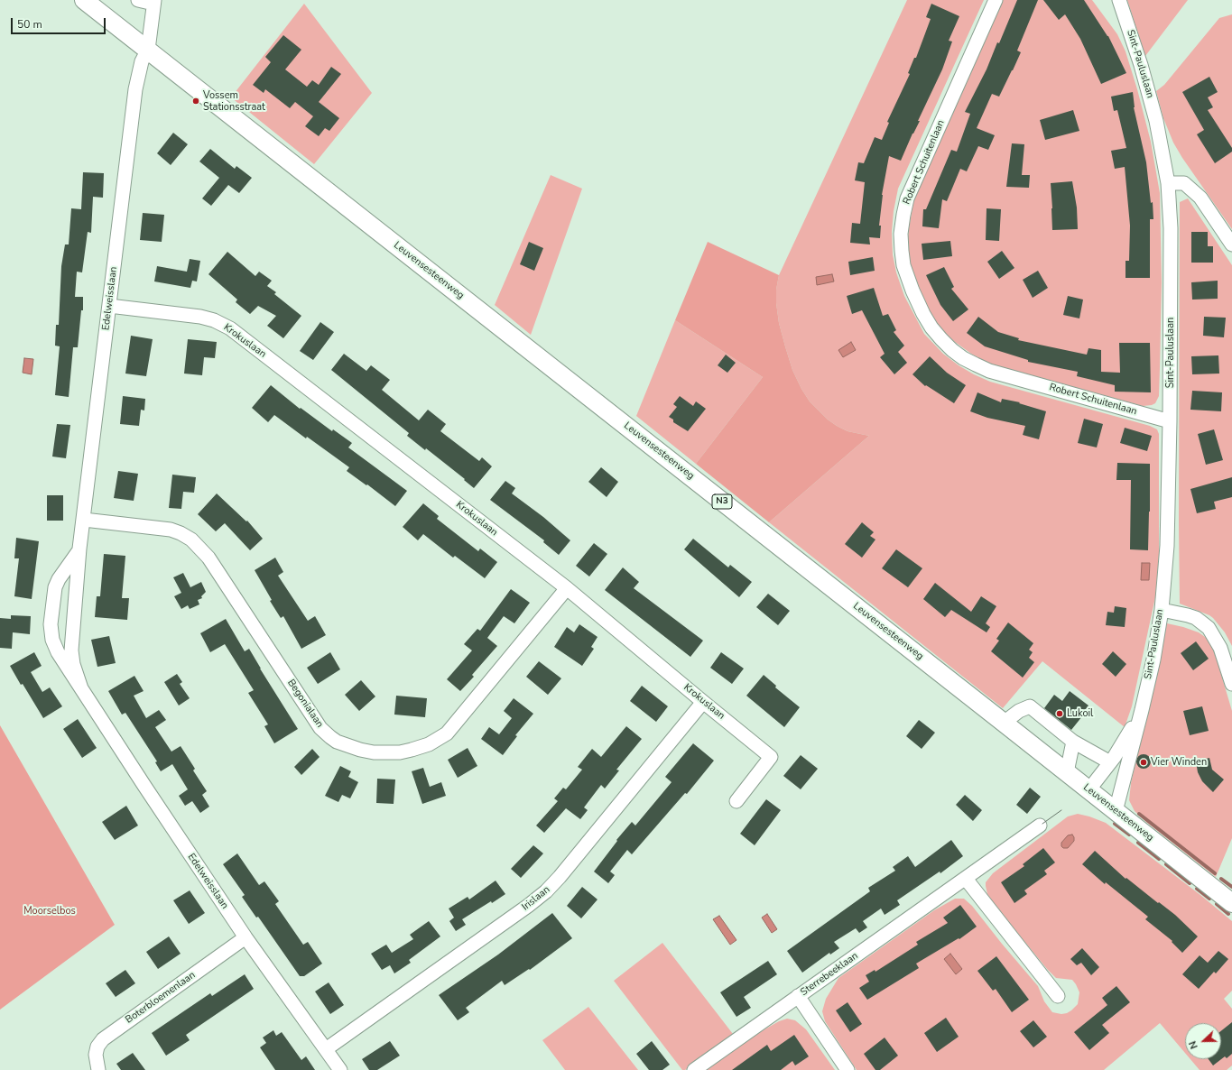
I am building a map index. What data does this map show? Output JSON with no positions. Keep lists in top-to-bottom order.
{
  "streets": {
    "main road": ["Leuvensesteenweg", "N3"],
    "street": [
      "Sint-Pauluslaan",
      "Robert Schuitenlaan",
      "Edelweisslaan",
      "Krokuslaan",
      "Begonialaan",
      "Irislaan",
      "Sterrebeeklaan",
      "Boterbloemenlaan"
    ]
  },
  "crossings": [
    ["Sint-Pauluslaan", "Robert Schuitenlaan"],
    ["Sint-Pauluslaan", "Leuvensesteenweg"],
    ["Leuvensesteenweg", "Edelweisslaan"],
    ["Edelweisslaan", "Krokuslaan"],
    ["Edelweisslaan", "Begonialaan"],
    ["Edelweisslaan", "Irislaan"],
    ["Edelweisslaan", "Boterbloemenlaan"],
    ["Krokuslaan", "Begonialaan"],
    ["Krokuslaan", "Irislaan"]
  ],
  "parks": ["Moorselbos"],
  "places": ["Vossem Stationsstraat", "Lukoil", "Vier Winden"],
  "scale_bar": "50 m",
  "north": "left"
}
